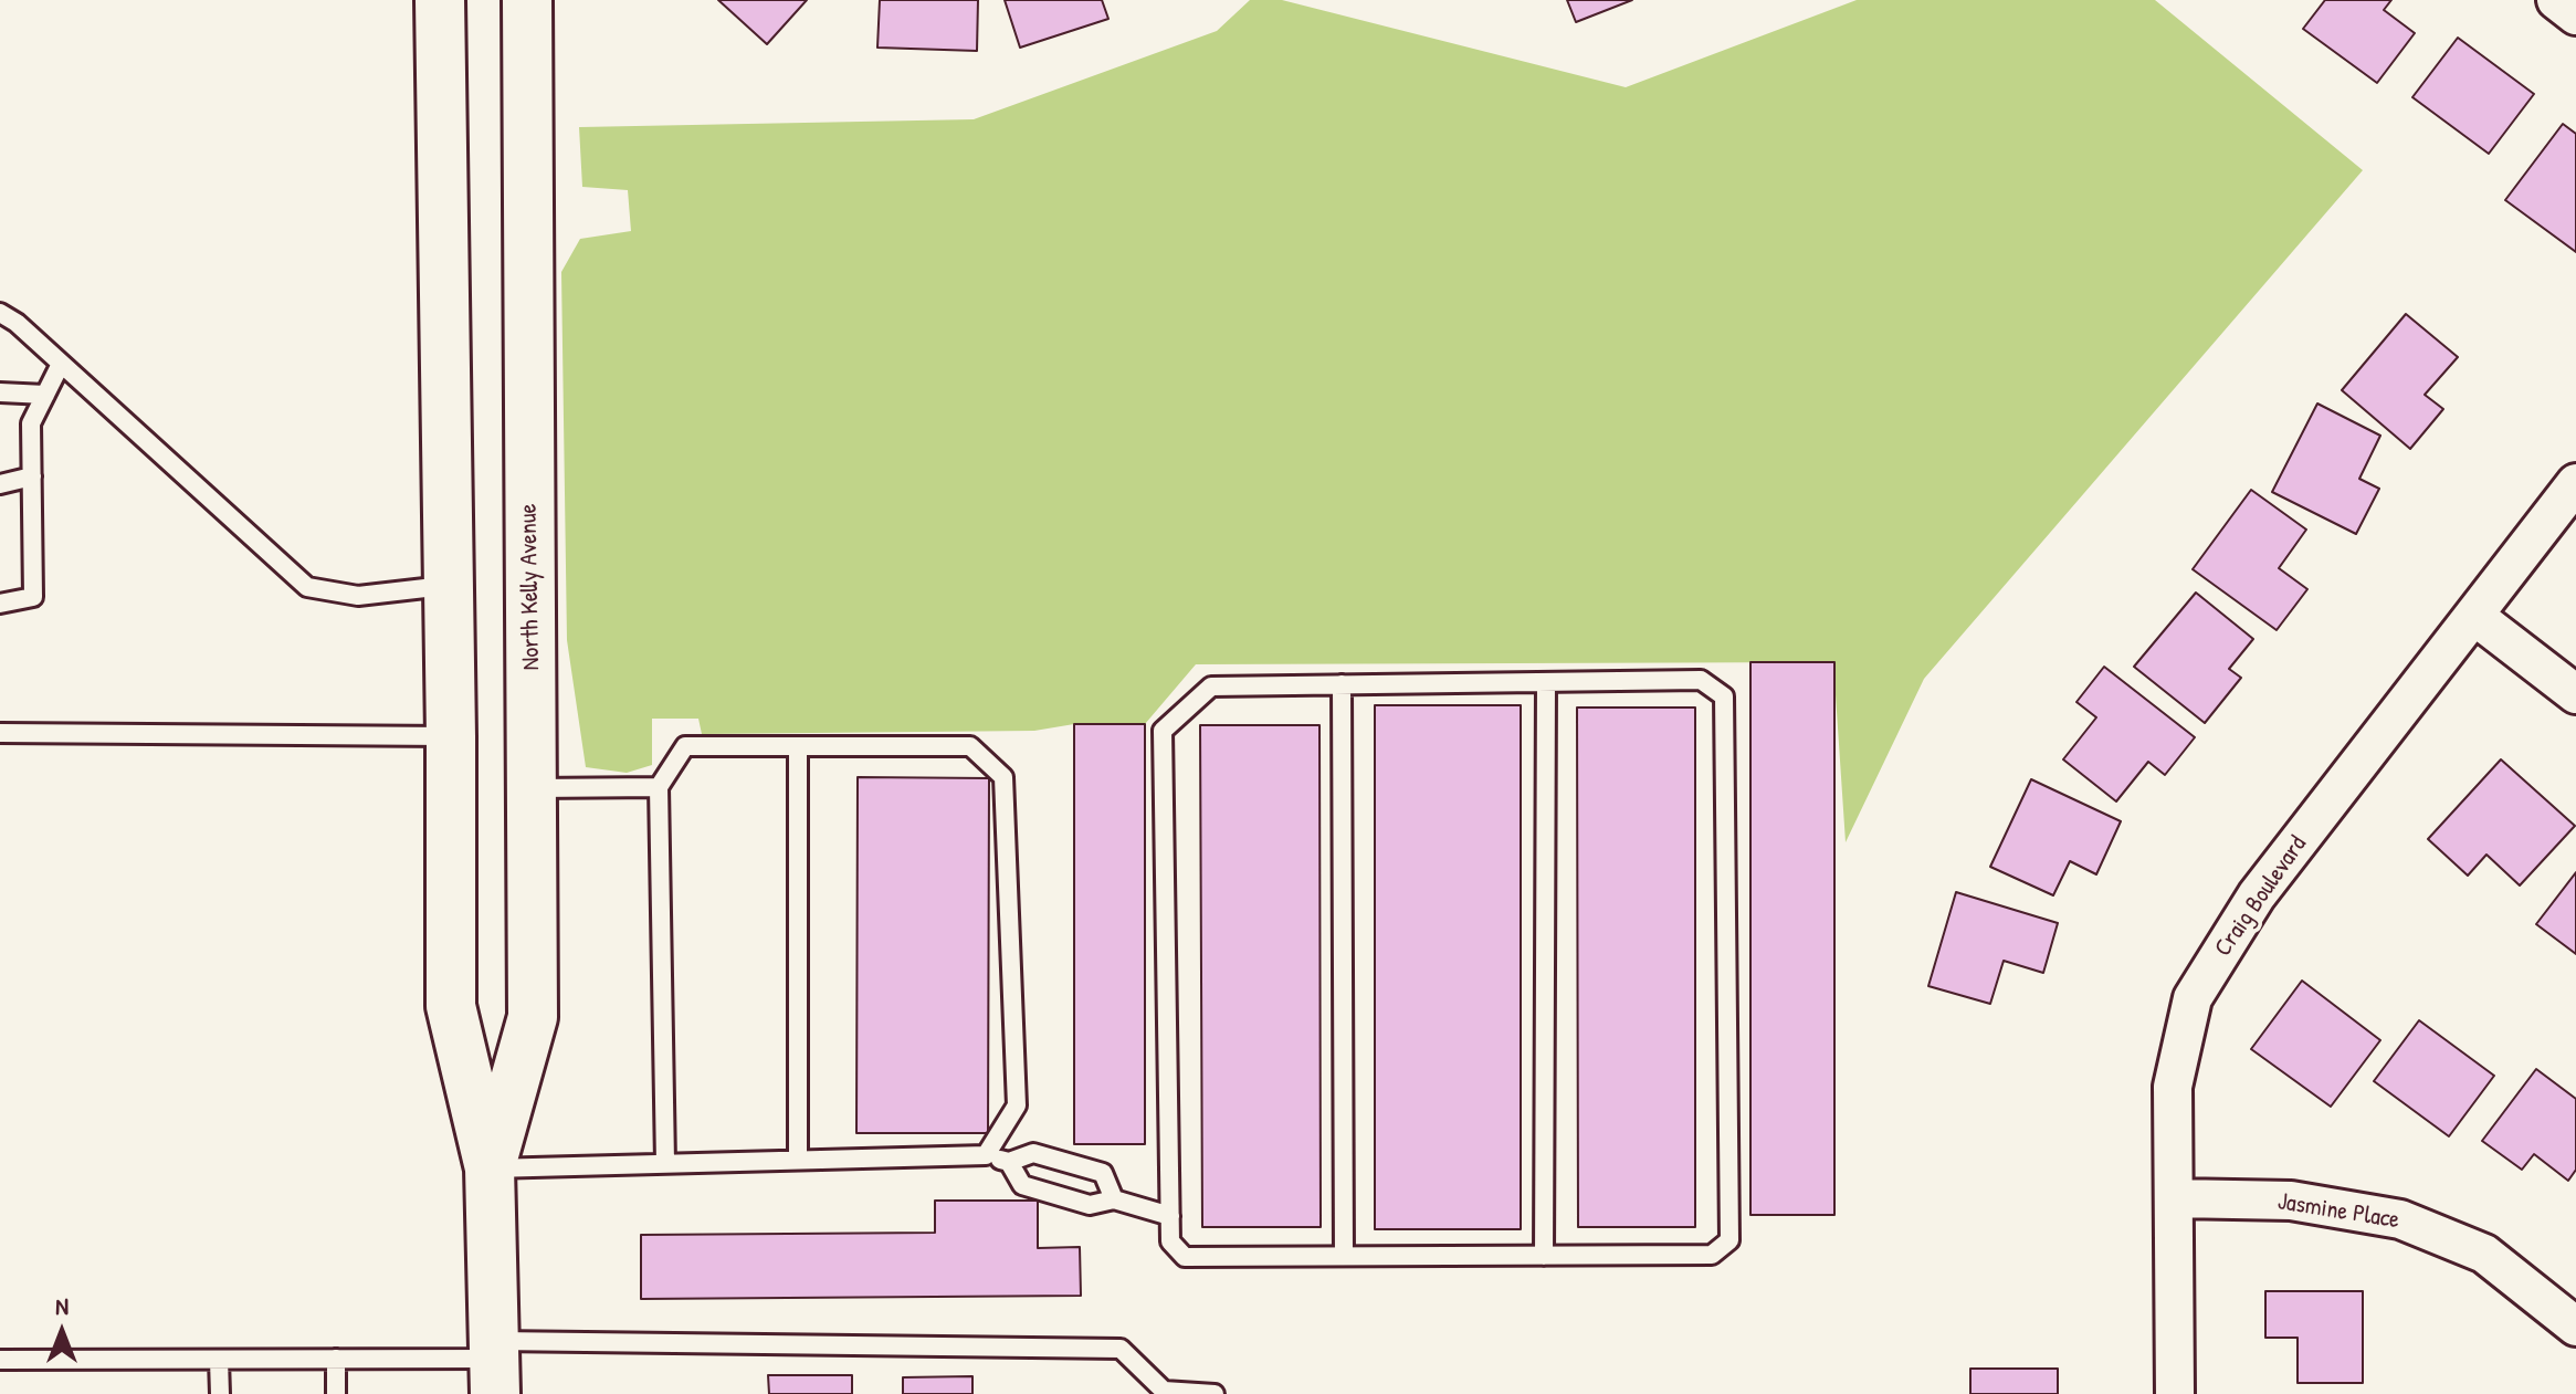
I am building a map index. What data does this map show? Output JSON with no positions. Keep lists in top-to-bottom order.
{
  "streets": {
    "street": ["North Kelly Avenue", "Craig Boulevard", "Jasmine Place"]
  },
  "crossings": [
    ["Craig Boulevard", "Jasmine Place"]
  ],
  "north": "top"
}
